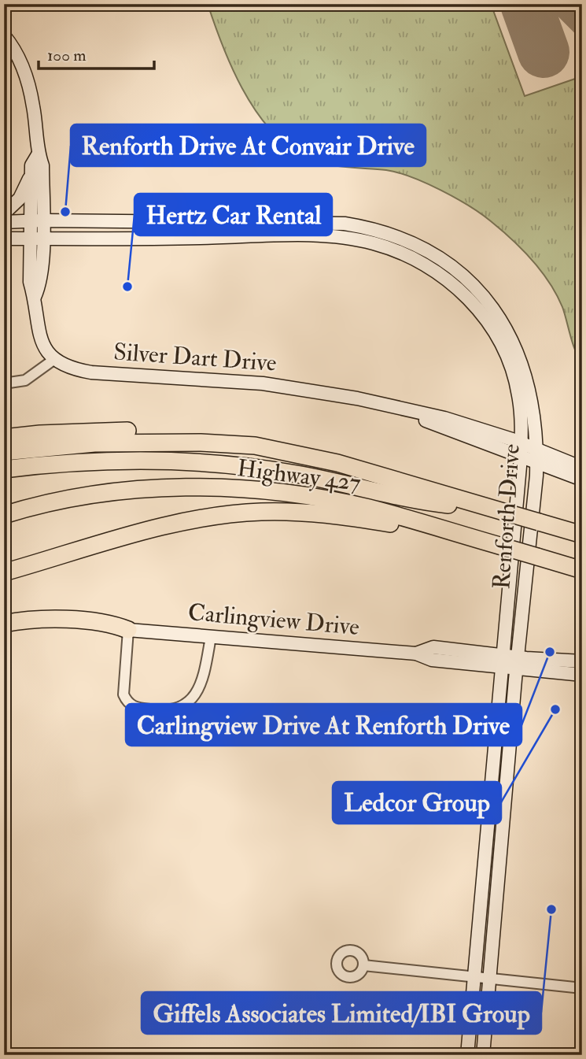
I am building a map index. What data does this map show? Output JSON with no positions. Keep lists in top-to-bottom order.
{
  "streets": {
    "highway": ["Highway 427"],
    "main road": ["Silver Dart Drive", "Renforth Drive", "Carlingview Drive"]
  },
  "crossings": [
    ["Silver Dart Drive", "Renforth Drive"],
    ["Renforth Drive", "Carlingview Drive"]
  ],
  "places": [
    "Renforth Drive At Convair Drive",
    "Hertz Car Rental",
    "Carlingview Drive At Renforth Drive",
    "Ledcor Group",
    "Giffels Associates Limited/IBI Group"
  ],
  "scale_bar": "100 m"
}
